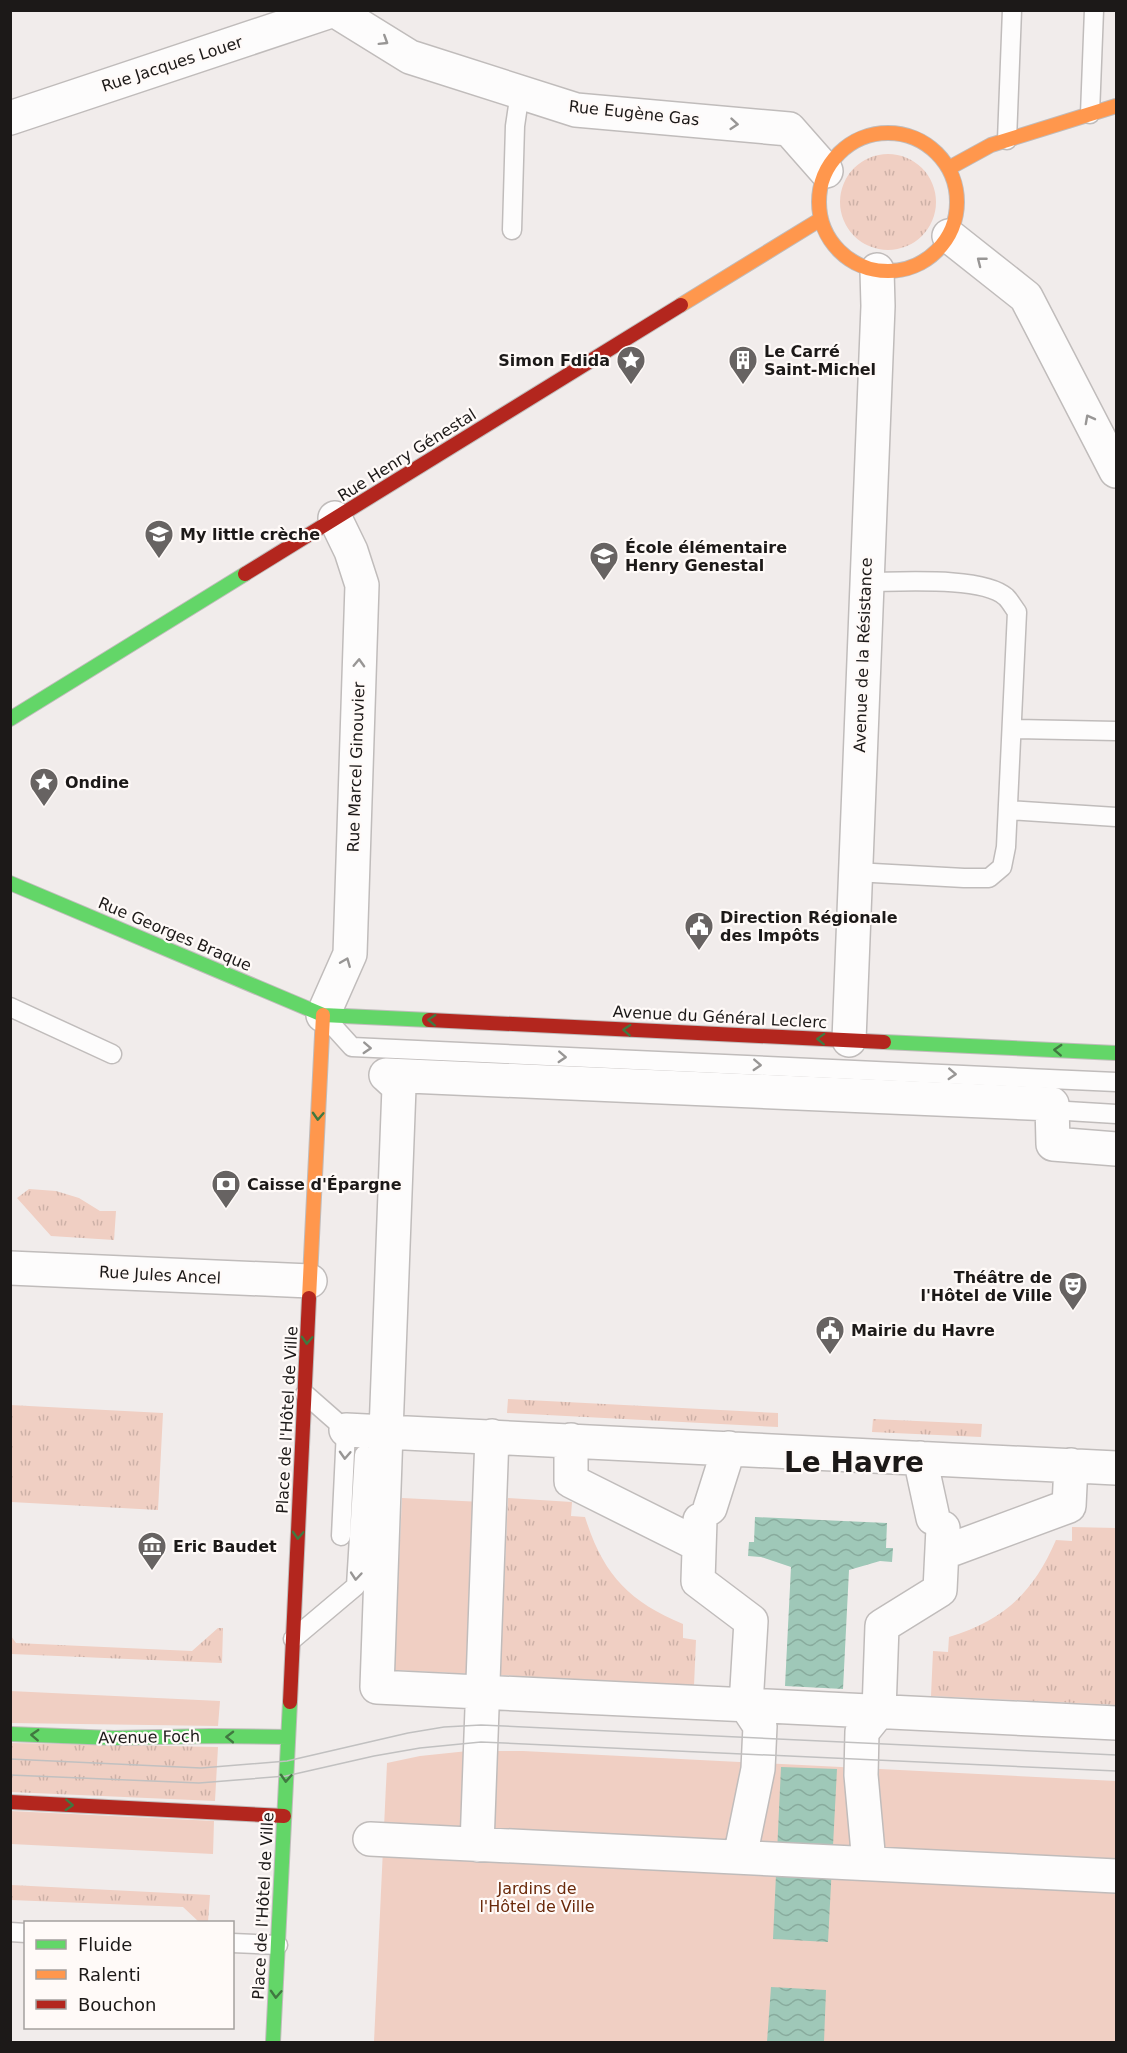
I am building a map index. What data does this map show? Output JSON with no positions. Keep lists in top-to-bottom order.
{
  "streets": {
    "street": [
      "Rue Jacques Louer",
      "Rue Eugène Gas",
      "Rue Henry Génestal",
      "Avenue de la Résistance",
      "Rue Marcel Ginouvier",
      "Rue Georges Braque",
      "Avenue du Général Leclerc",
      "Rue Jules Ancel",
      "Place de l'Hôtel de Ville",
      "Avenue Foch"
    ]
  },
  "crossings": [
    ["Rue Jacques Louer", "Rue Eugène Gas"],
    ["Rue Eugène Gas", "Rue Henry Génestal"],
    ["Rue Eugène Gas", "Avenue de la Résistance"],
    ["Rue Henry Génestal", "Avenue de la Résistance"],
    ["Rue Henry Génestal", "Rue Marcel Ginouvier"],
    ["Avenue de la Résistance", "Avenue du Général Leclerc"],
    ["Rue Marcel Ginouvier", "Rue Georges Braque"],
    ["Rue Marcel Ginouvier", "Avenue du Général Leclerc"],
    ["Rue Marcel Ginouvier", "Place de l'Hôtel de Ville"],
    ["Rue Georges Braque", "Avenue du Général Leclerc"],
    ["Rue Georges Braque", "Place de l'Hôtel de Ville"],
    ["Avenue du Général Leclerc", "Place de l'Hôtel de Ville"],
    ["Rue Jules Ancel", "Place de l'Hôtel de Ville"],
    ["Place de l'Hôtel de Ville", "Avenue Foch"]
  ],
  "one_way": [
    "Rue Eugène Gas",
    "Rue Marcel Ginouvier",
    "Avenue du Général Leclerc",
    "Place de l'Hôtel de Ville"
  ],
  "districts": ["Le Havre"],
  "parks": ["Jardins de l'Hôtel de Ville"],
  "places": {
    "place": ["Simon Fdida", "Ondine"],
    "building": ["Le Carré Saint-Michel"],
    "school or university": ["My little crèche", "École élémentaire Henry Genestal"],
    "public building": ["Direction Régionale des Impôts", "Mairie du Havre"],
    "bank": ["Caisse d'Épargne"],
    "theatre": ["Théâtre de l'Hôtel de Ville"],
    "museum": ["Eric Baudet"]
  },
  "legend": ["Fluide", "Ralenti", "Bouchon"]
}
